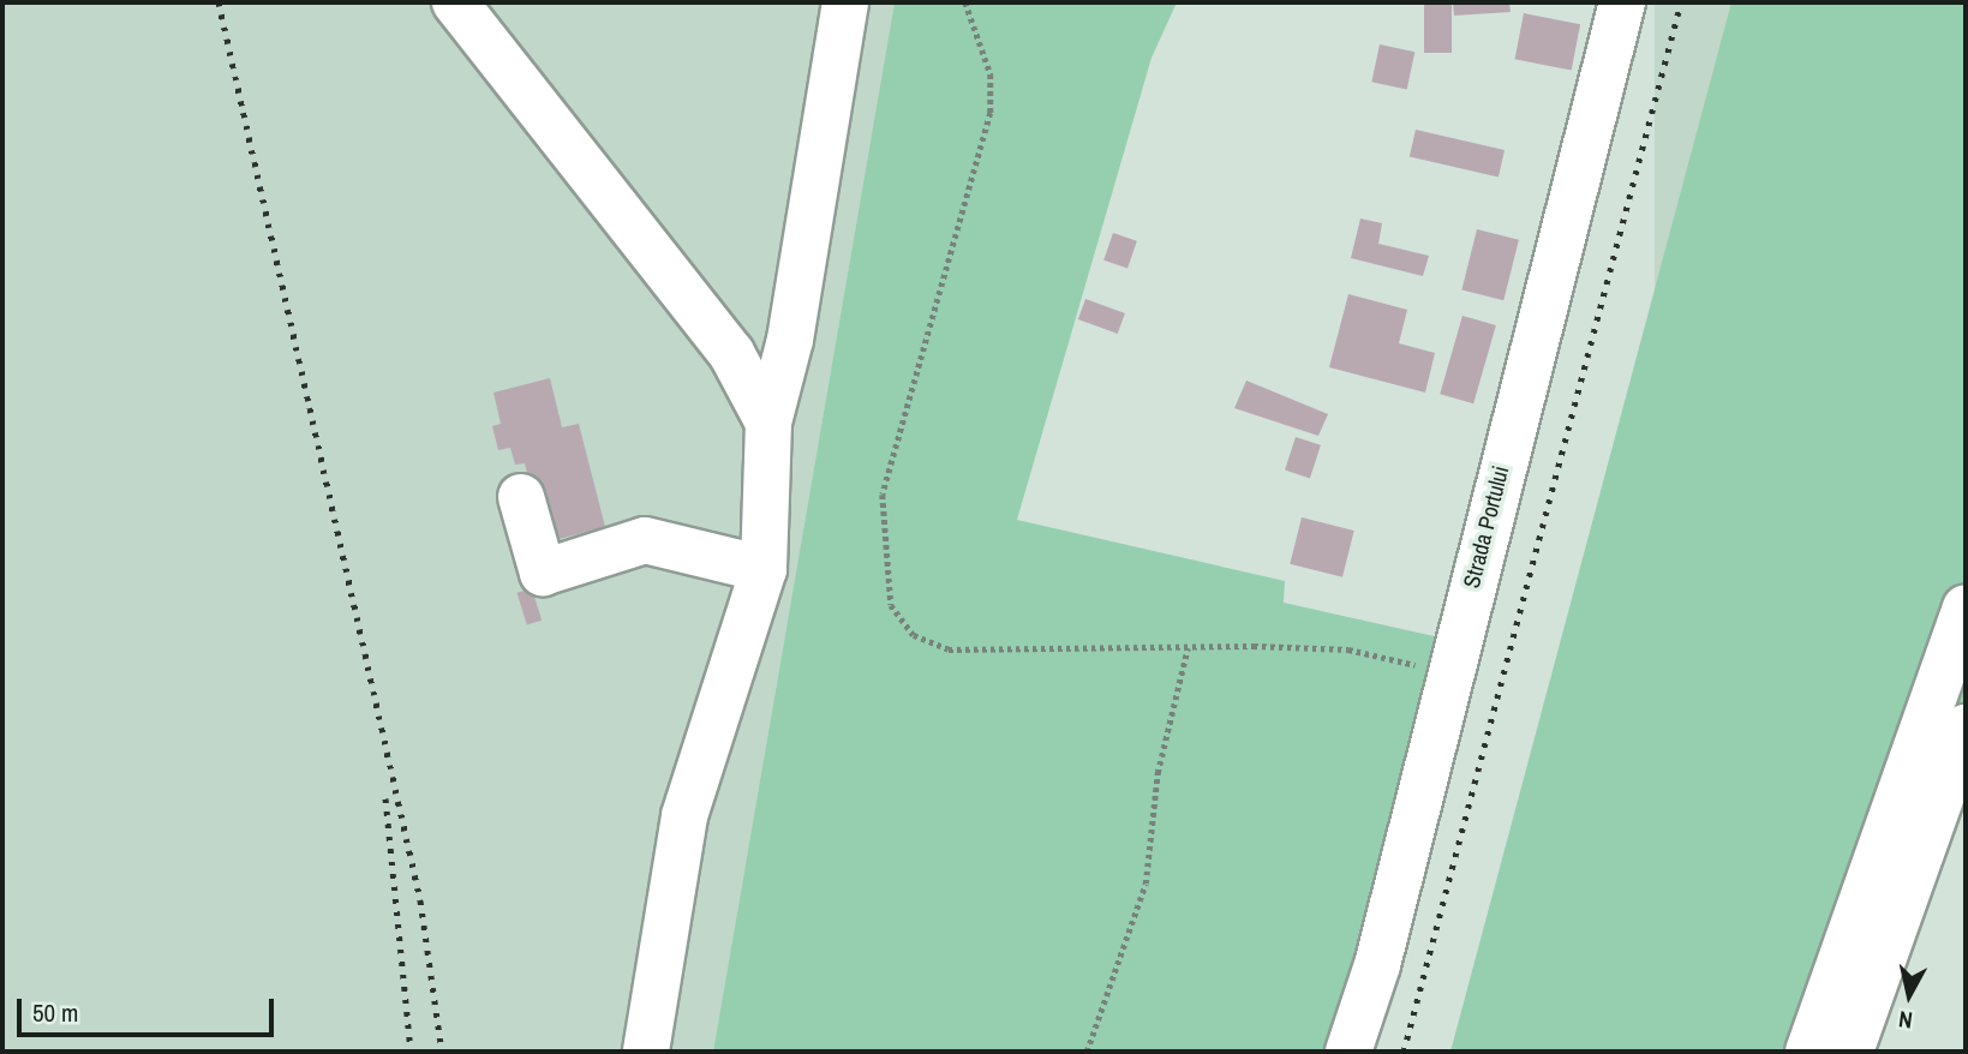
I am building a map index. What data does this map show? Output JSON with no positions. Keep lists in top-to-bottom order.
{
  "streets": {
    "street": ["Strada Portului"]
  },
  "scale_bar": "50 m",
  "north": "bottom"
}
